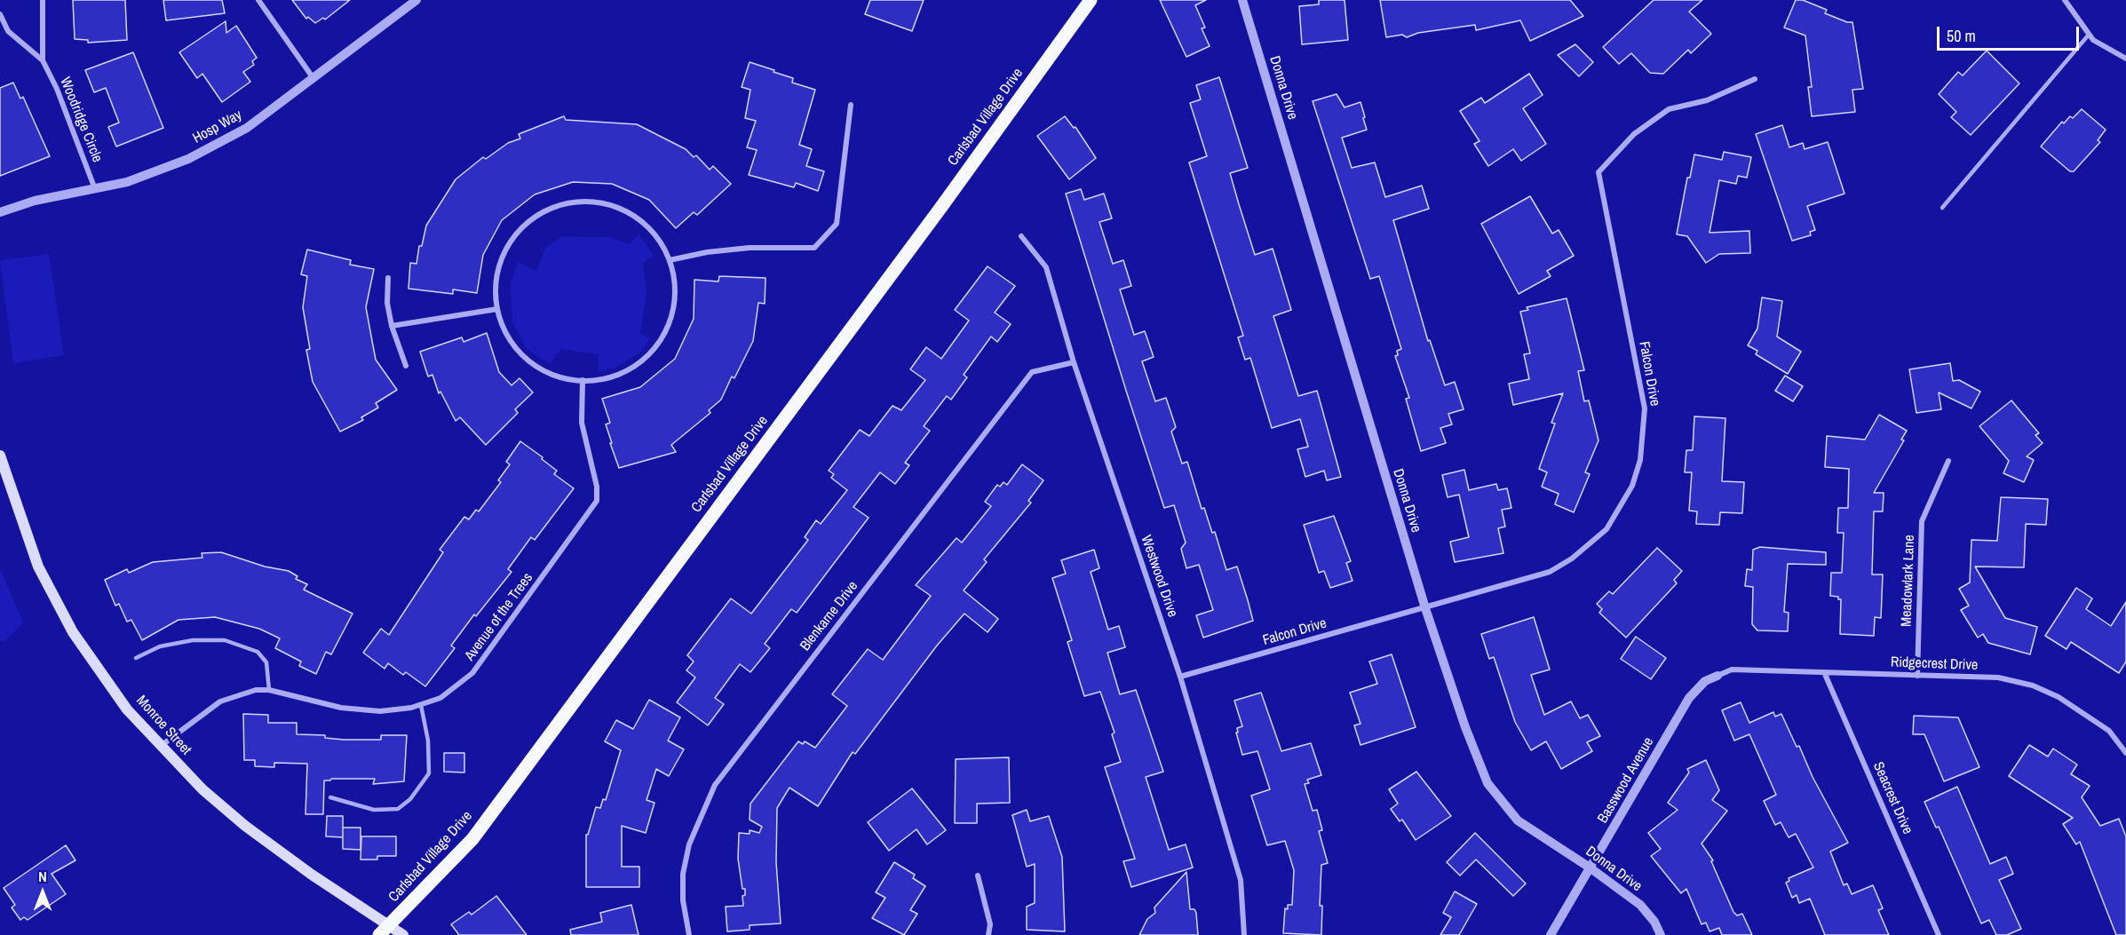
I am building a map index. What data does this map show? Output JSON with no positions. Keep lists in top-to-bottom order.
{
  "streets": {
    "main road": ["Carlsbad Village Drive", "Monroe Street"],
    "street": [
      "Donna Drive",
      "Woodridge Circle",
      "Hosp Way",
      "Falcon Drive",
      "Westwood Drive",
      "Meadowlark Lane",
      "Blenkarne Drive",
      "Avenue of the Trees",
      "Ridgecrest Drive",
      "Basswood Avenue",
      "Seacrest Drive"
    ]
  },
  "crossings": [
    ["Donna Drive", "Falcon Drive"],
    ["Donna Drive", "Basswood Avenue"],
    ["Carlsbad Village Drive", "Monroe Street"],
    ["Woodridge Circle", "Hosp Way"],
    ["Falcon Drive", "Westwood Drive"],
    ["Westwood Drive", "Blenkarne Drive"],
    ["Meadowlark Lane", "Ridgecrest Drive"],
    ["Avenue of the Trees", "Monroe Street"],
    ["Ridgecrest Drive", "Basswood Avenue"],
    ["Ridgecrest Drive", "Seacrest Drive"]
  ],
  "scale_bar": "50 m",
  "north": "top"
}
